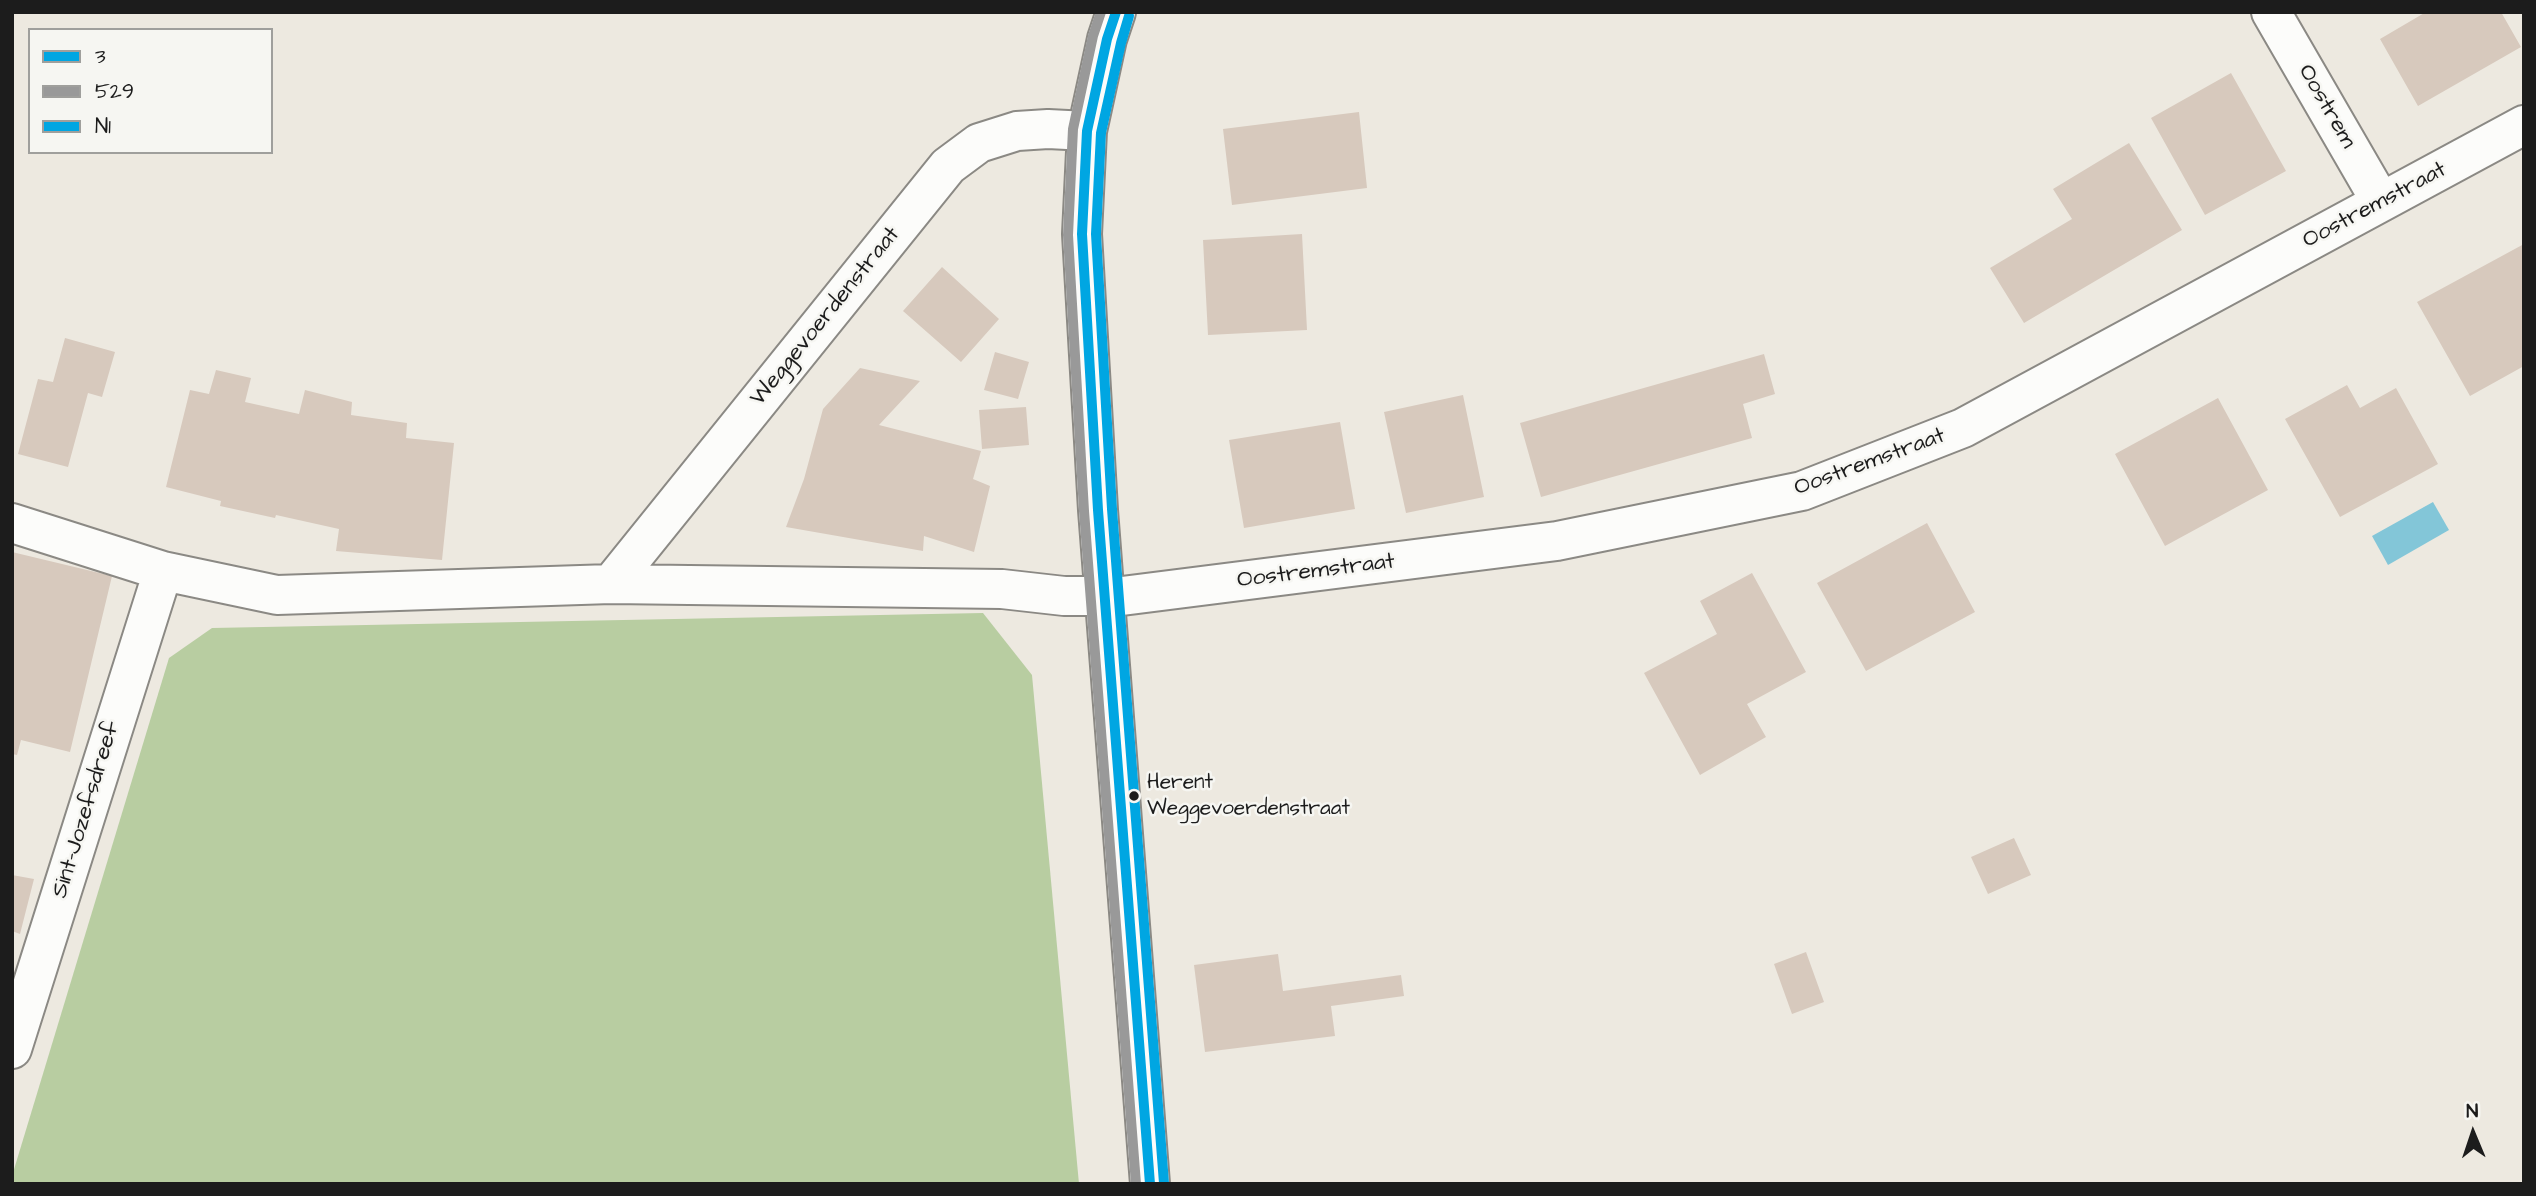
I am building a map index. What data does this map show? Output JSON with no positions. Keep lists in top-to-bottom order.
{
  "streets": {
    "street": [
      "Oostrem",
      "Oostremstraat",
      "Weggevoerdenstraat",
      "Sint-Jozefsdreef"
    ]
  },
  "crossings": [
    ["Oostrem", "Oostremstraat"]
  ],
  "places": ["Herent Weggevoerdenstraat"],
  "lines": ["transit line 3", "transit line 529", "transit line N1"],
  "legend": ["3", "529", "N1"],
  "north": "top"
}
